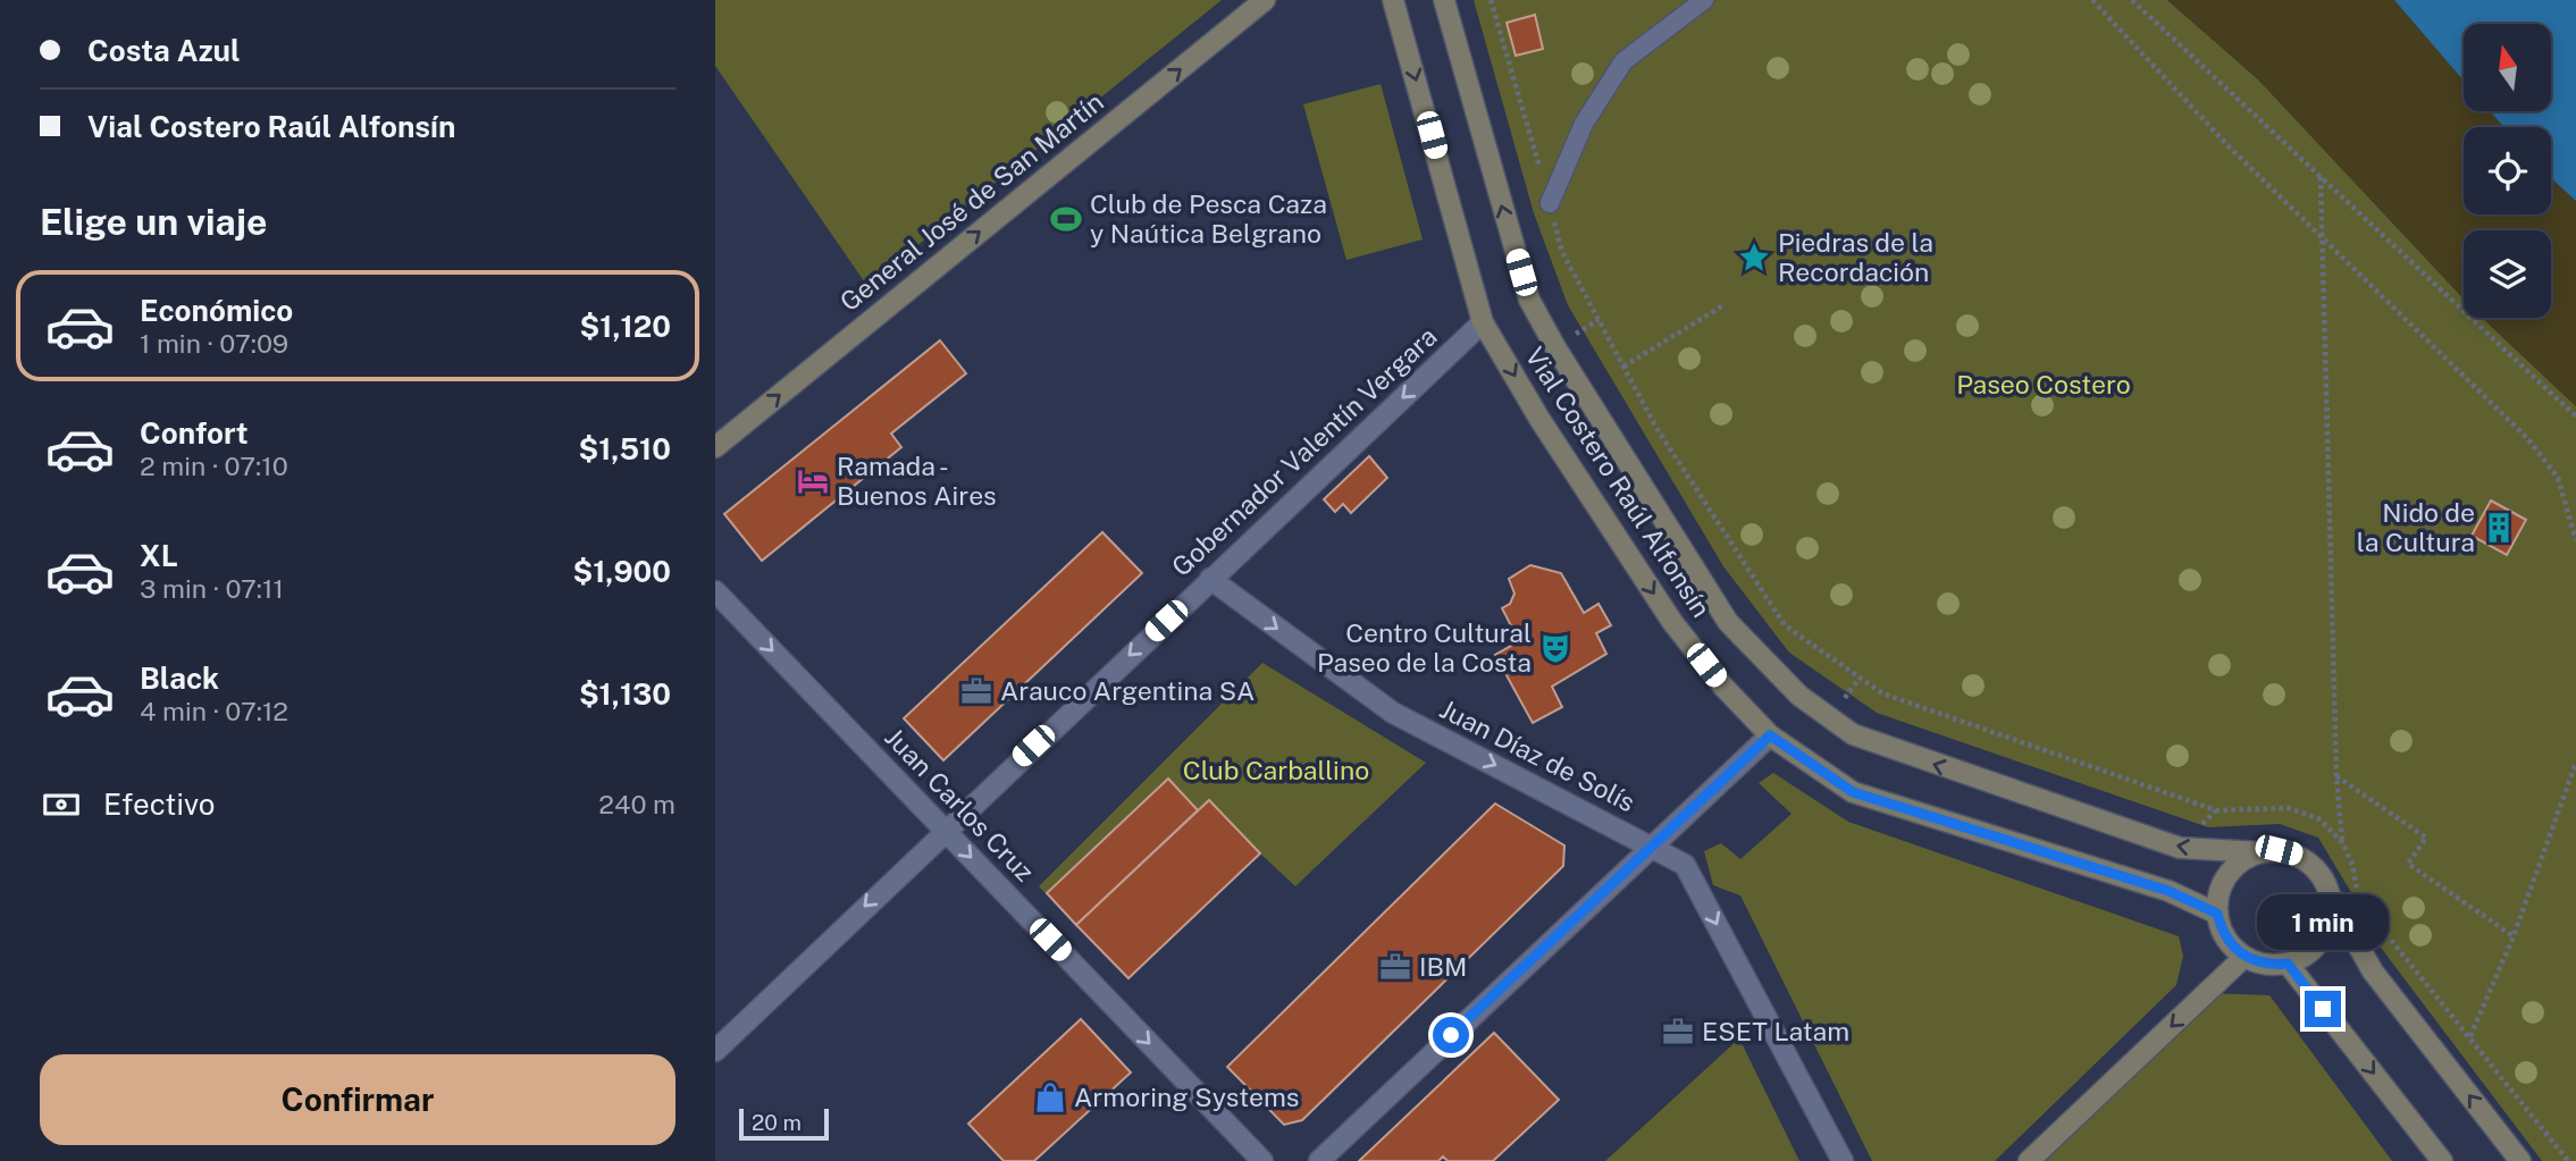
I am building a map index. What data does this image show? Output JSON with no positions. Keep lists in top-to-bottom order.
{
  "streets": {
    "street": [
      "General José de San Martín",
      "Gobernador Valentín Vergara",
      "Vial Costero Raúl Alfonsín",
      "Juan Díaz de Solís",
      "Juan Carlos Cruz"
    ]
  },
  "crossings": [
    ["Gobernador Valentín Vergara", "Vial Costero Raúl Alfonsín"],
    ["Gobernador Valentín Vergara", "Juan Díaz de Solís"],
    ["Gobernador Valentín Vergara", "Juan Carlos Cruz"]
  ],
  "one_way": [
    "General José de San Martín",
    "Gobernador Valentín Vergara",
    "Juan Díaz de Solís",
    "Juan Carlos Cruz"
  ],
  "parks": ["Paseo Costero", "Club Carballino"],
  "places": {
    "sports": ["Club de Pesca Caza y Naútica Belgrano"],
    "place": ["Piedras de la Recordación"],
    "hotel": ["Ramada - Buenos Aires"],
    "building": ["Nido de la Cultura"],
    "theatre": ["Centro Cultural Paseo de la Costa"],
    "office": ["Arauco Argentina SA", "IBM", "ESET Latam"],
    "shop": ["Armoring Systems"]
  },
  "scale_bar": "20 m",
  "north": "top",
  "page": {
    "banner": ["Costa Azul", "Vial Costero Raúl Alfonsín"],
    "heading": "Elige un viaje",
    "list": [
      {
        "name": "Económico",
        "note": "1 min · 07:09",
        "value": "$1,120"
      },
      {
        "name": "Confort",
        "note": "2 min · 07:10",
        "value": "$1,510"
      },
      {
        "name": "XL",
        "note": "3 min · 07:11",
        "value": "$1,900"
      },
      {
        "name": "Black",
        "note": "4 min · 07:12",
        "value": "$1,130"
      }
    ],
    "pay": ["Efectivo", "240 m"],
    "bubble": "1 min",
    "buttons": "Confirmar",
    "scale": "20 m"
  }
}
